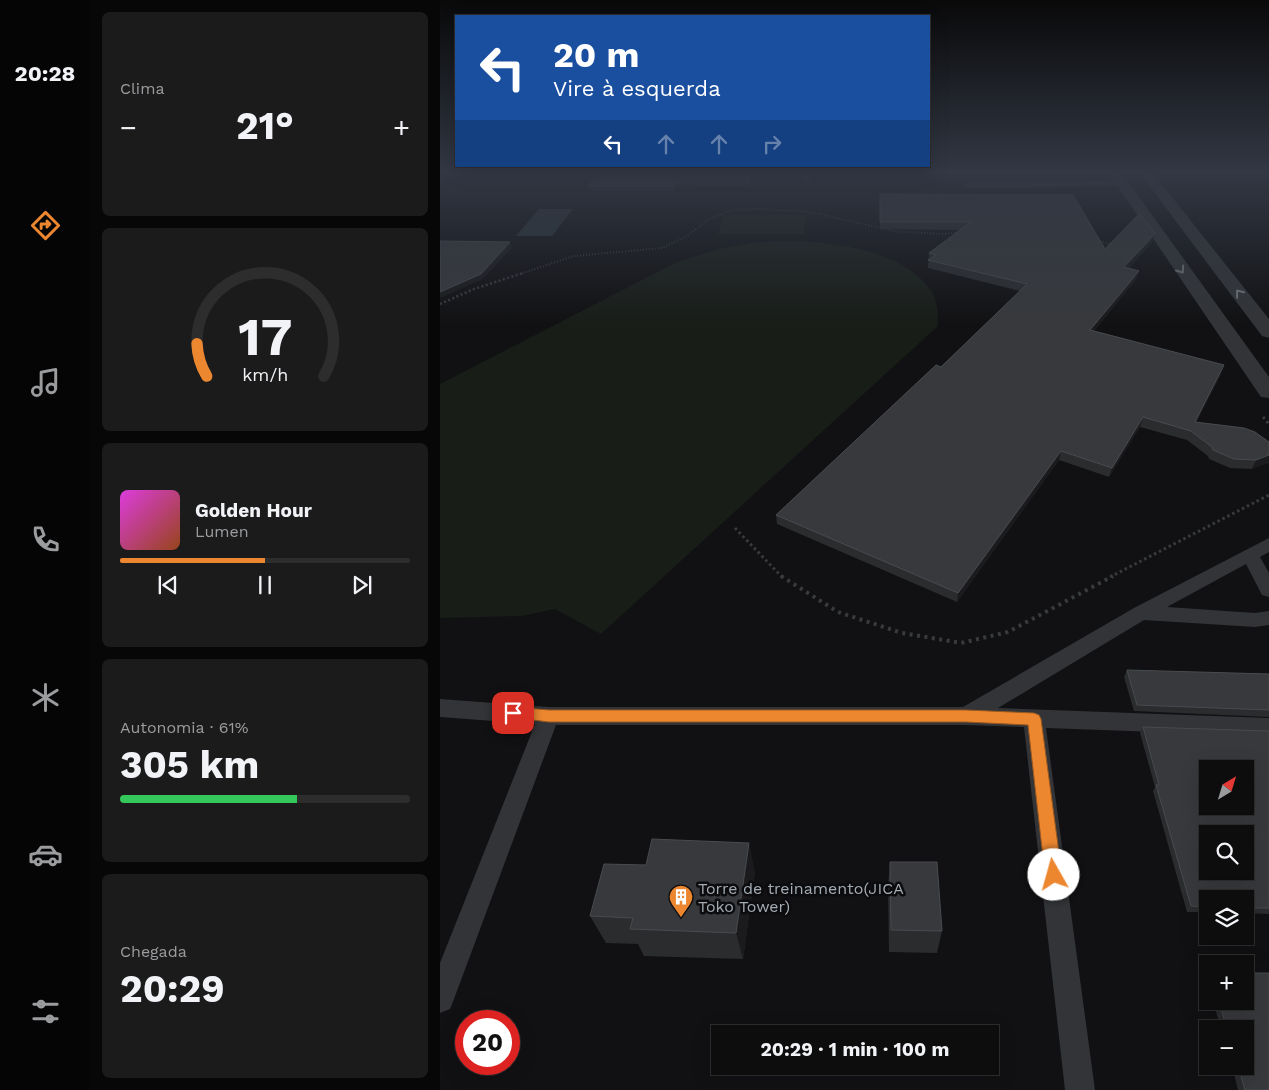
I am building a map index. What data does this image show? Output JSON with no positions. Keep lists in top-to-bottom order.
{
  "places": {
    "building": ["Torre de treinamento(JICA Toko Tower)"]
  },
  "north": "top right",
  "page": {
    "tabs": "20:28",
    "tile": [
      "Clima",
      ["Autonomia · 61%", "305 km"],
      ["Chegada", "20:29"]
    ],
    "turn": ["20 m", "Vire à esquerda"],
    "heat": ["−", "21°", "+"],
    "song": ["Golden Hour", "Lumen"],
    "map_buttons": ["+", "−"],
    "limit": "20",
    "trip": "20:29 · 1 min · 100 m",
    "gauge": ["17", "km/h"]
  }
}
